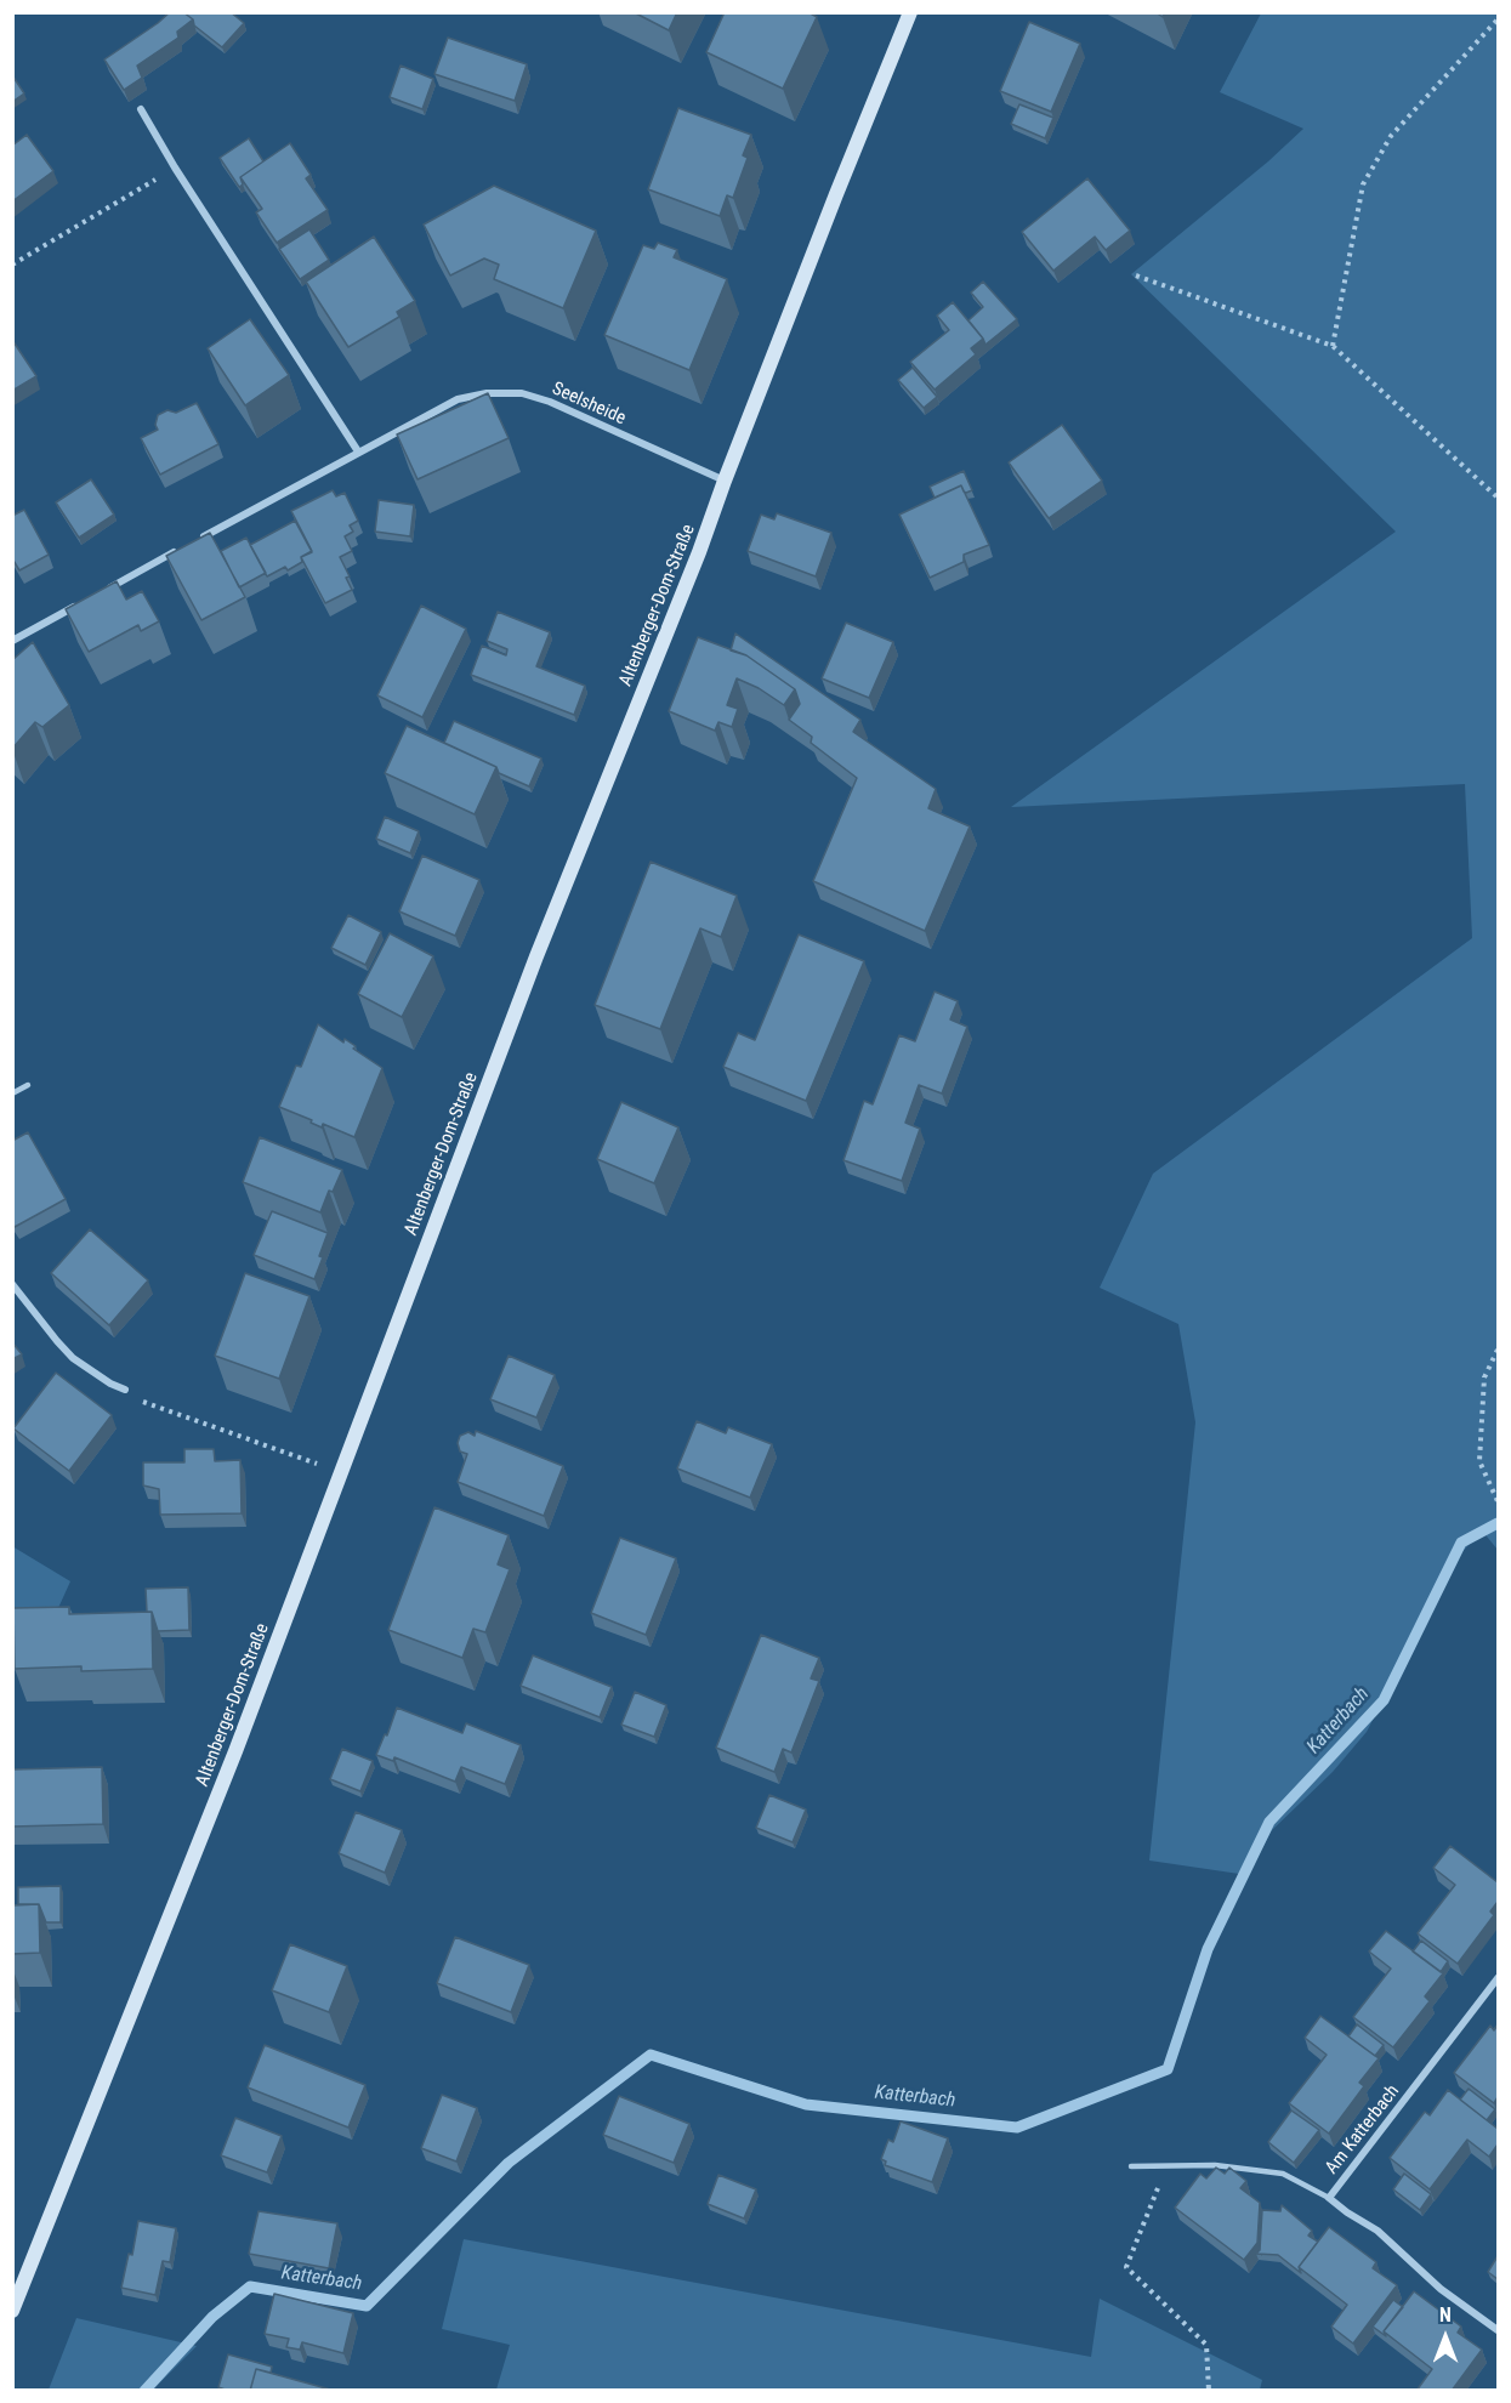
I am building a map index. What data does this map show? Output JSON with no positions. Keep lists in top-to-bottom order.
{
  "streets": {
    "main road": ["Altenberger-Dom-Straße"],
    "street": ["Seelsheide", "Am Katterbach"]
  },
  "crossings": [
    ["Seelsheide", "Altenberger-Dom-Straße"]
  ],
  "water": ["Katterbach"],
  "north": "top"
}
